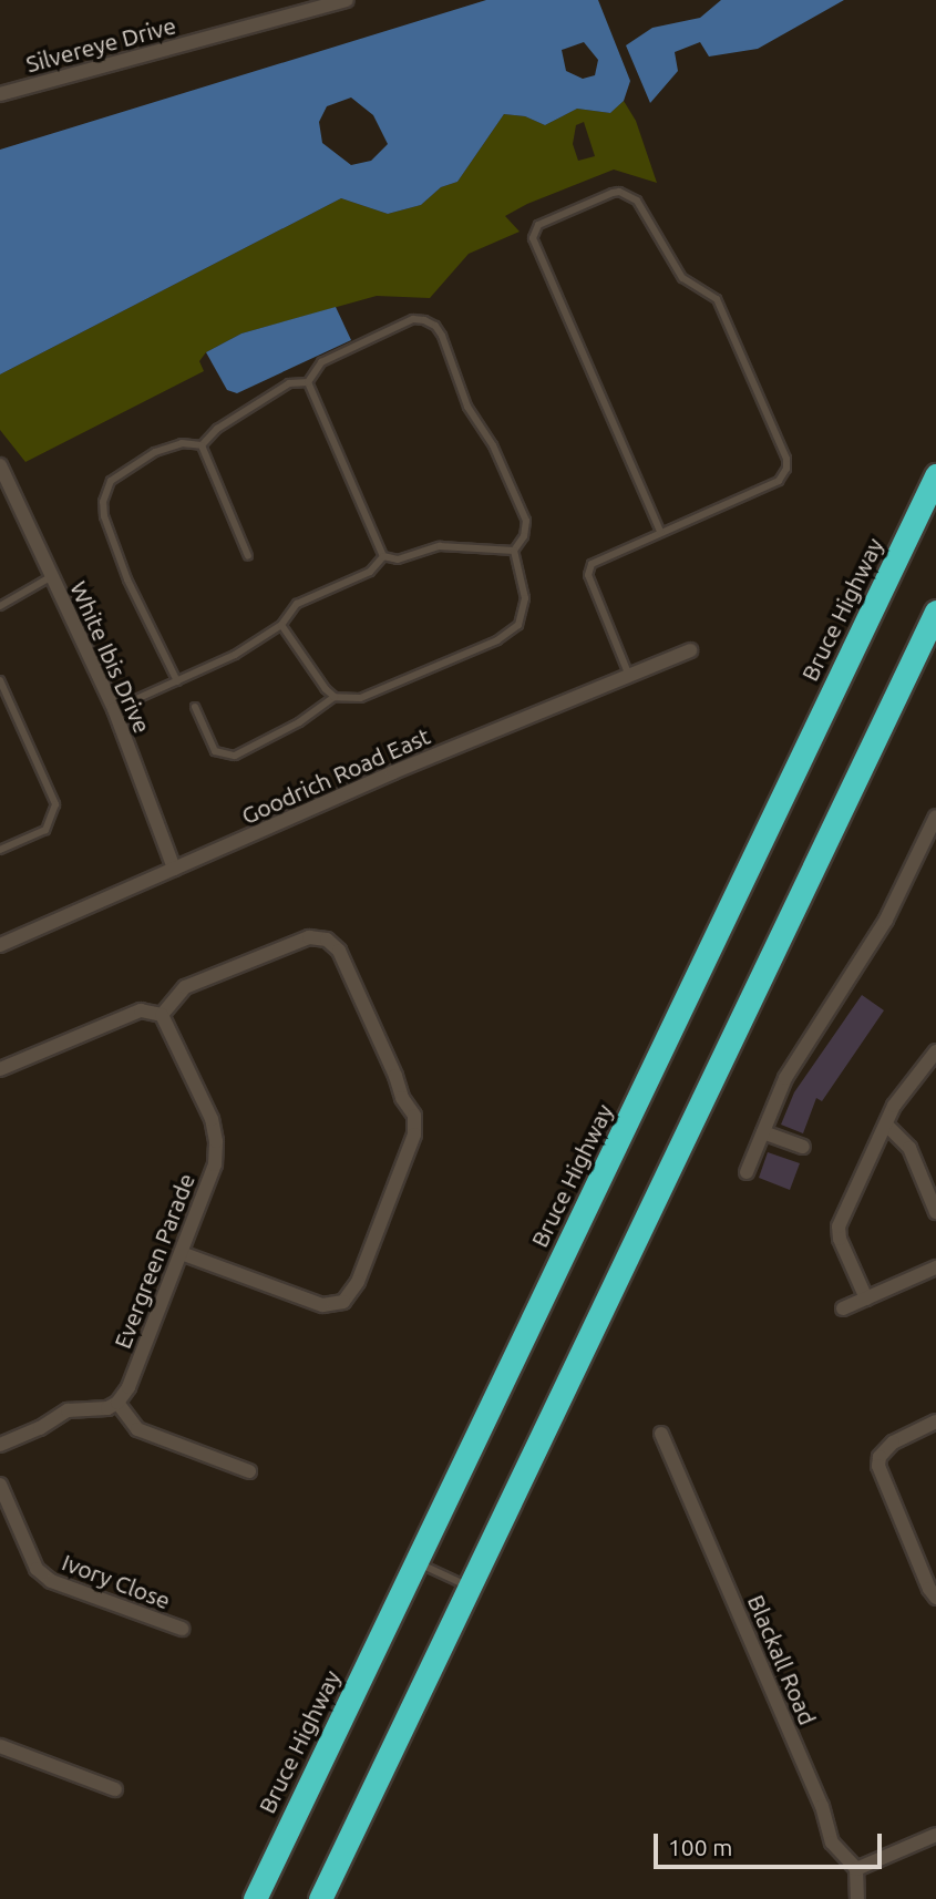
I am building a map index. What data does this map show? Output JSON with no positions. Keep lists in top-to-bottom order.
{
  "streets": {
    "highway": ["Bruce Highway"],
    "street": [
      "Silvereye Drive",
      "White Ibis Drive",
      "Goodrich Road East",
      "Evergreen Parade",
      "Ivory Close",
      "Blackall Road"
    ]
  },
  "crossings": [
    ["White Ibis Drive", "Goodrich Road East"]
  ],
  "scale_bar": "100 m"
}
